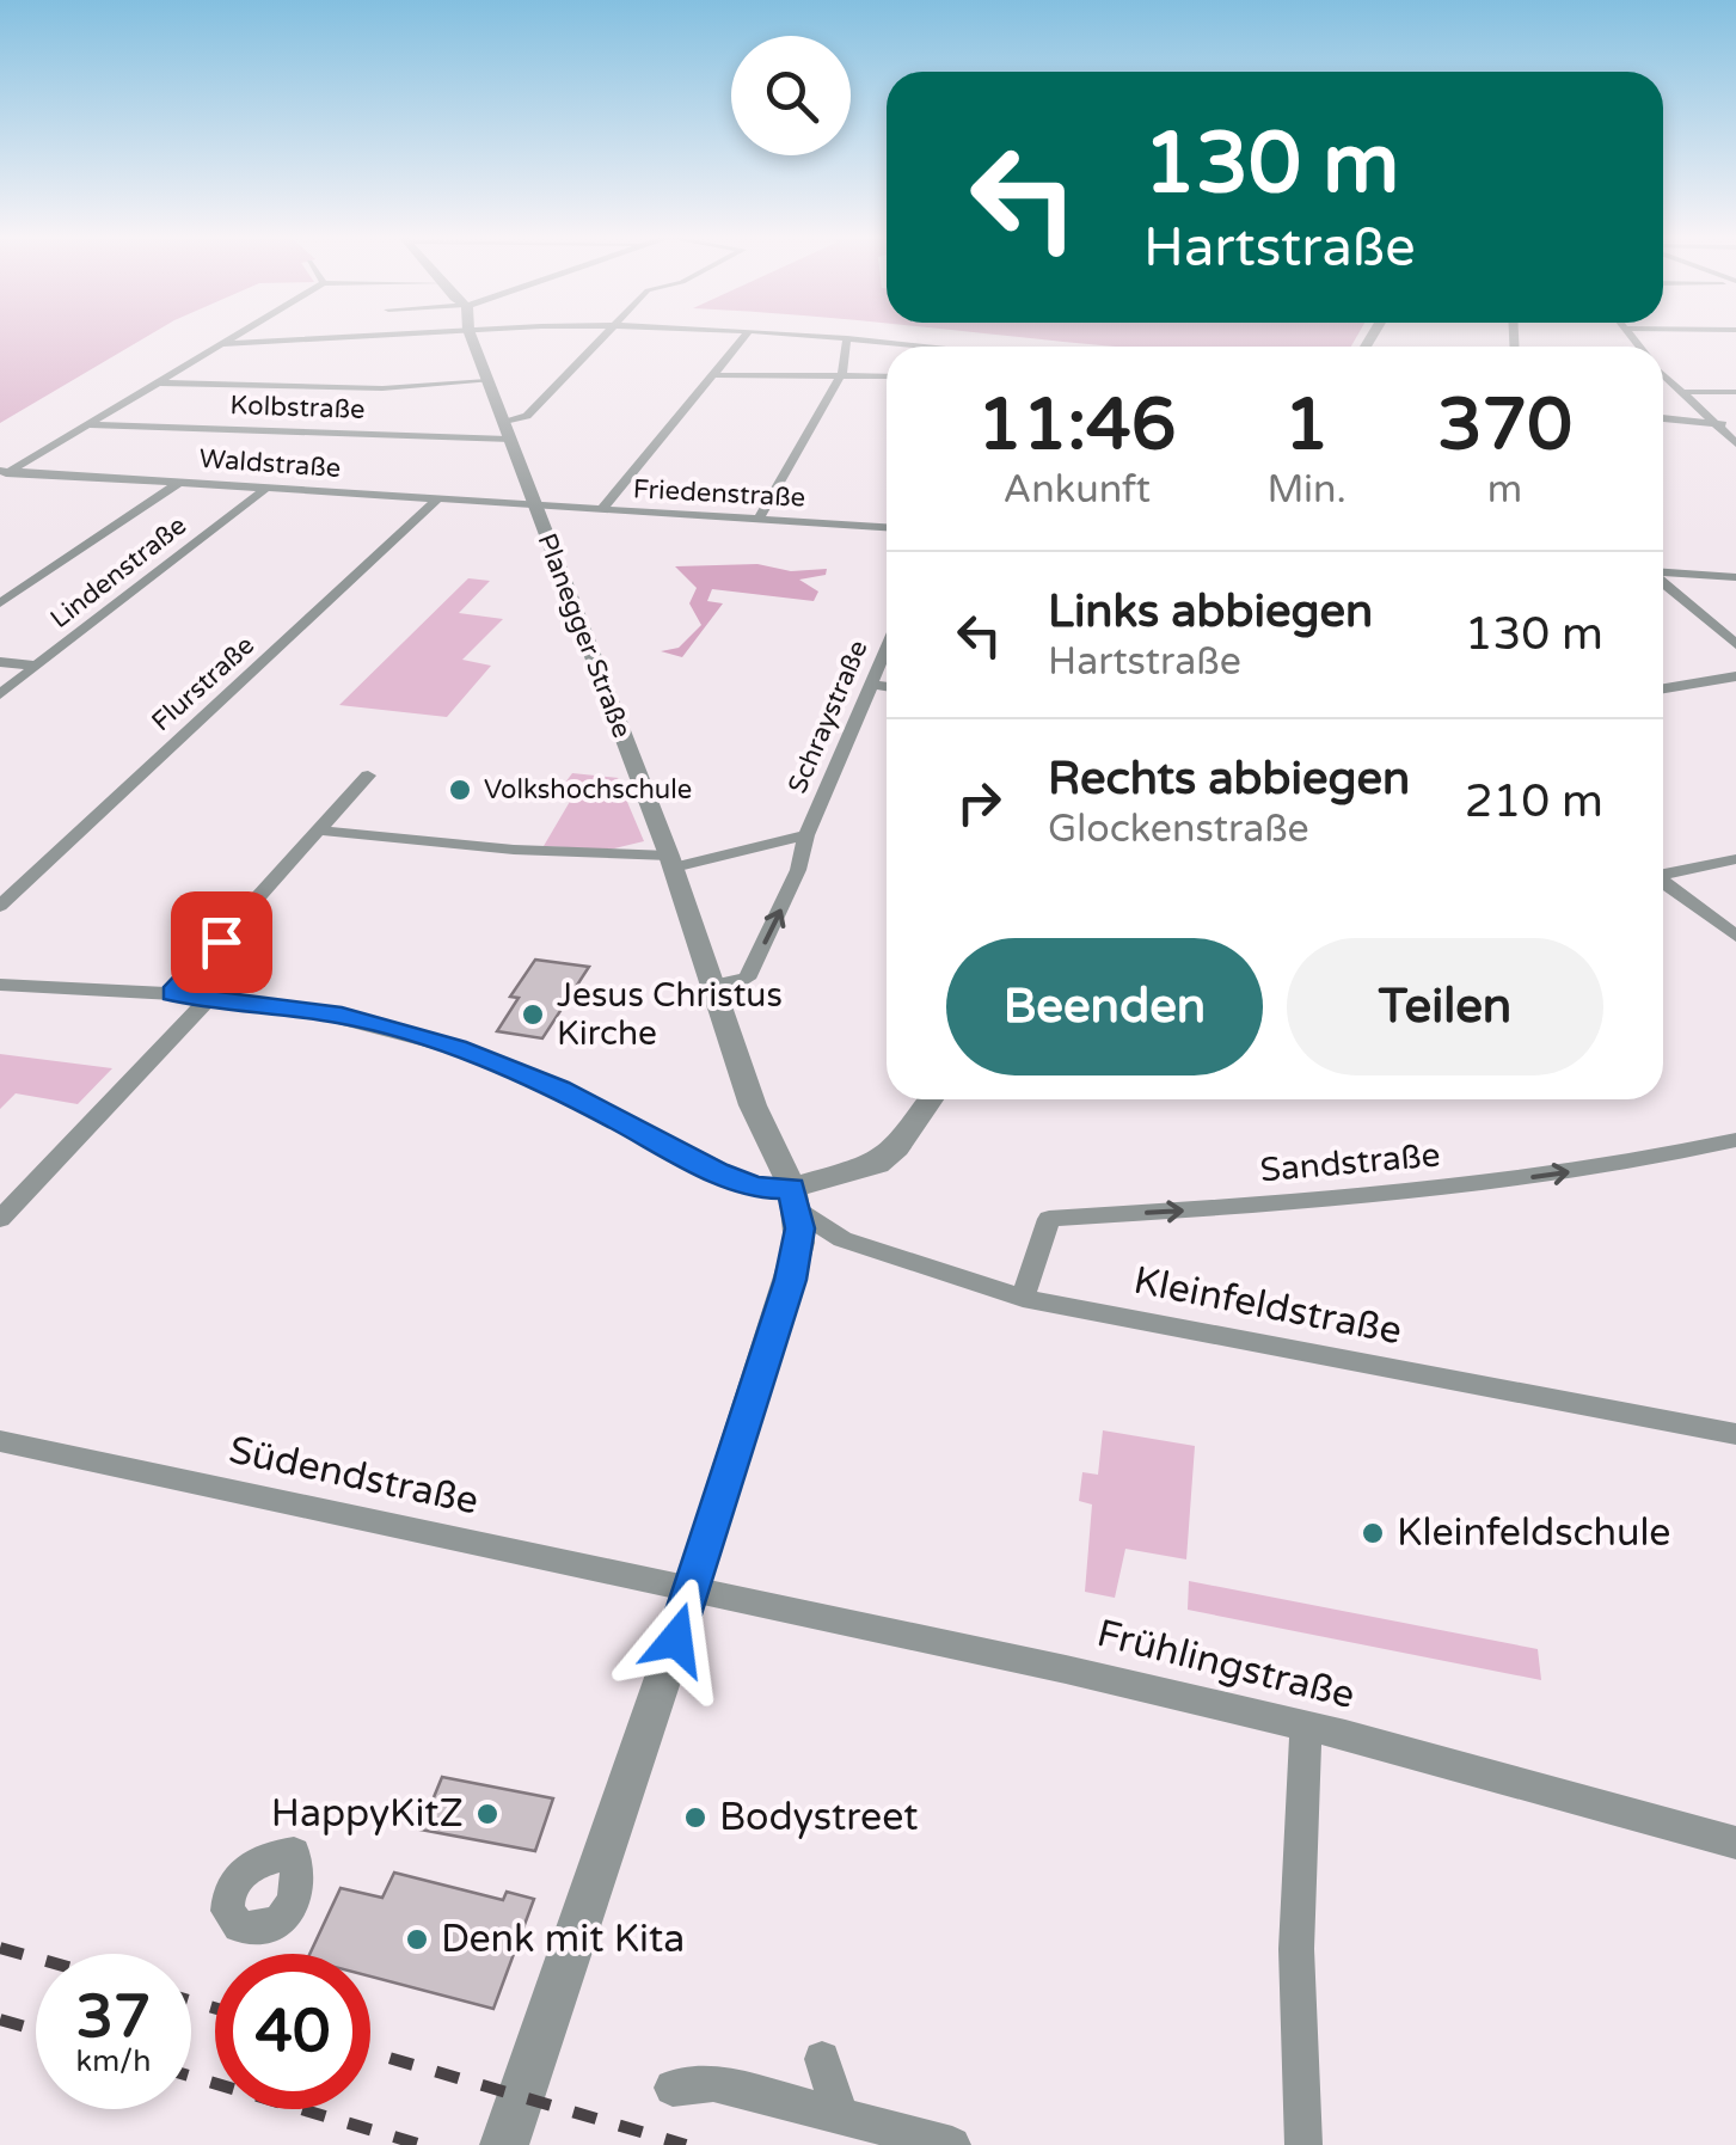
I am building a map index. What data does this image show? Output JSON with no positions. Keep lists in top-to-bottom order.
{
  "streets": {
    "street": [
      "Kolbstraße",
      "Waldstraße",
      "Friedenstraße",
      "Lindenstraße",
      "Planegger Straße",
      "Flurstraße",
      "Schraystraße",
      "Sandstraße",
      "Kleinfeldstraße",
      "Südendstraße",
      "Frühlingstraße"
    ]
  },
  "crossings": [
    ["Kolbstraße", "Planegger Straße"],
    ["Waldstraße", "Friedenstraße"],
    ["Waldstraße", "Lindenstraße"],
    ["Waldstraße", "Planegger Straße"],
    ["Waldstraße", "Flurstraße"],
    ["Friedenstraße", "Planegger Straße"],
    ["Planegger Straße", "Schraystraße"],
    ["Planegger Straße", "Kleinfeldstraße"],
    ["Sandstraße", "Kleinfeldstraße"],
    ["Südendstraße", "Frühlingstraße"]
  ],
  "one_way": ["Sandstraße"],
  "places": [
    "Volkshochschule",
    "Jesus Christus Kirche",
    "Kleinfeldschule",
    "HappyKitZ",
    "Bodystreet",
    "Denk mit Kita"
  ],
  "page": {
    "turn": ["130 m", "Hartstraße"],
    "eta": [
      "11:46",
      "Ankunft",
      "1",
      "Min.",
      "370",
      "m"
    ],
    "list": [
      {
        "name": "Links abbiegen",
        "note": "Hartstraße",
        "value": "130 m"
      },
      {
        "name": "Rechts abbiegen",
        "note": "Glockenstraße",
        "value": "210 m"
      }
    ],
    "buttons": ["Beenden", "Teilen"],
    "speed": "37 km/h",
    "limit": "40"
  }
}
